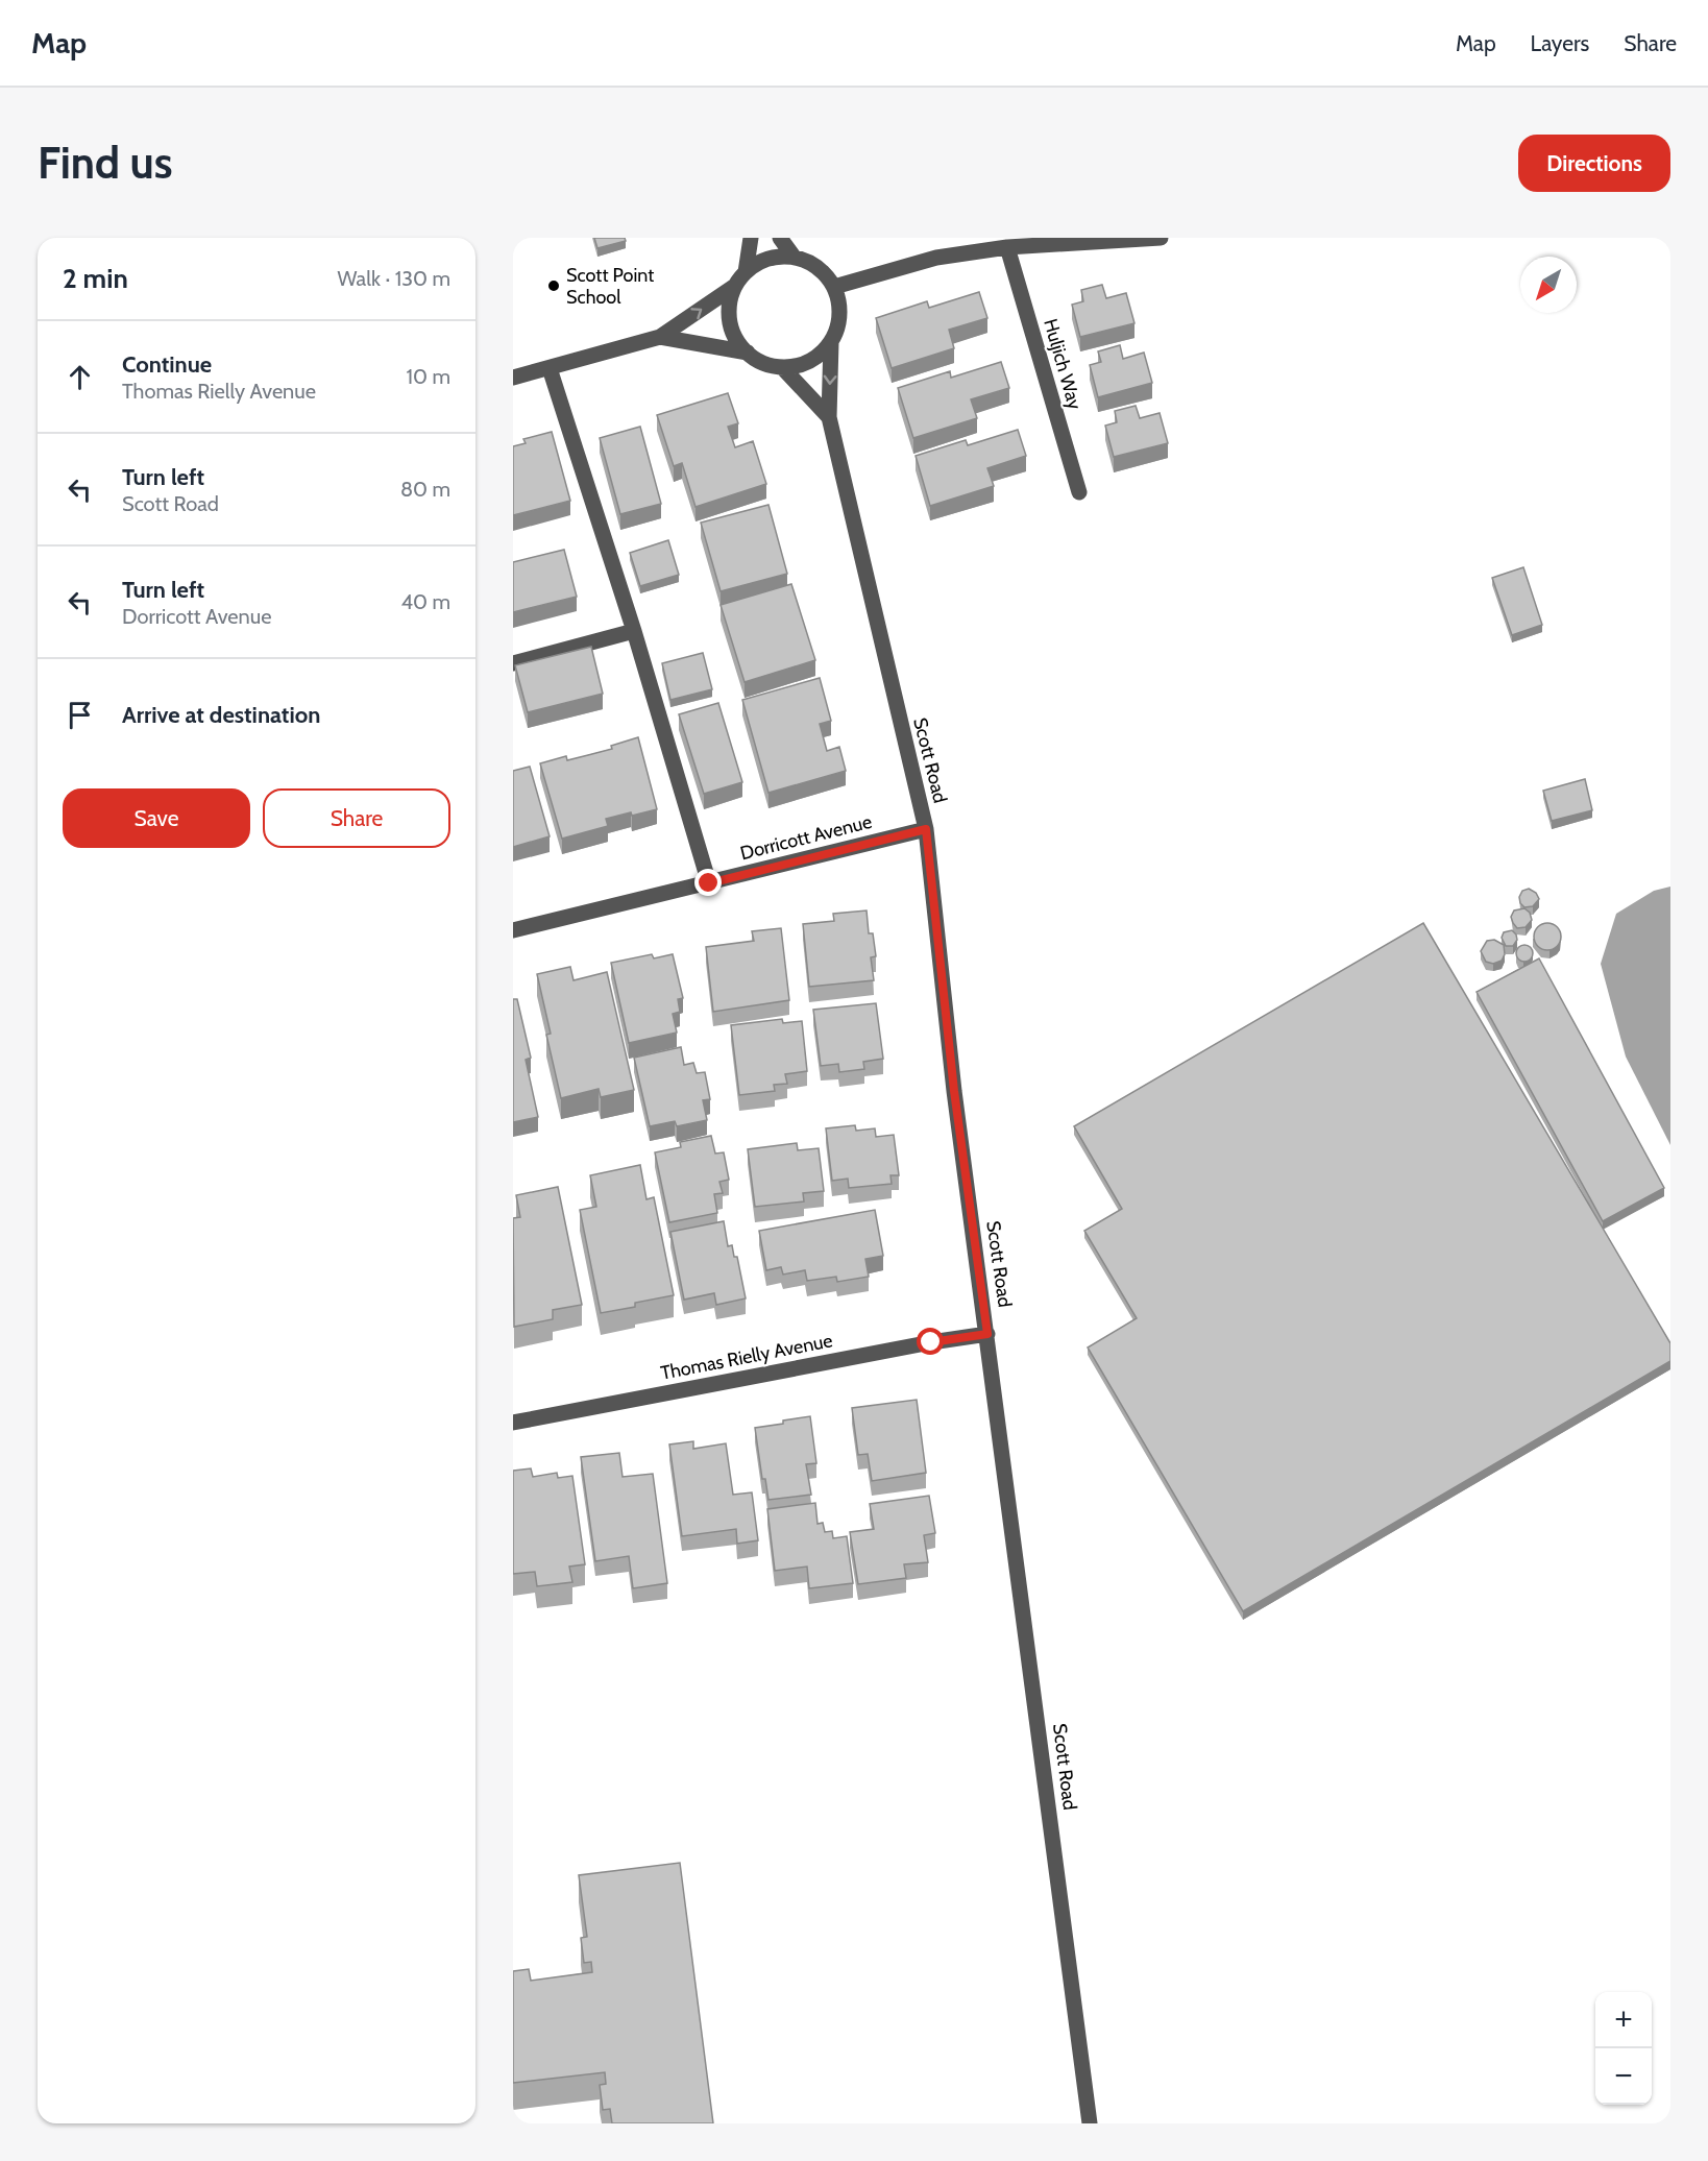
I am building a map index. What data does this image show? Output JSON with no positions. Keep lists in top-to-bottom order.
{
  "streets": {
    "street": [
      "Huljich Way",
      "Scott Road",
      "Dorricott Avenue",
      "Thomas Rielly Avenue"
    ]
  },
  "crossings": [
    ["Scott Road", "Dorricott Avenue"],
    ["Scott Road", "Thomas Rielly Avenue"]
  ],
  "places": ["Scott Point School"],
  "north": "bottom left",
  "page": {
    "header": "Map",
    "nav": ["Map", "Layers", "Share"],
    "buttons": [
      "Directions",
      ["Save", "Share"]
    ],
    "title": "Find us",
    "heading": ["2 min", "Walk · 130 m"],
    "list": [
      ["Continue", "Thomas Rielly Avenue", "10 m"],
      ["Turn left", "Scott Road", "80 m"],
      ["Turn left", "Dorricott Avenue", "40 m"],
      "Arrive at destination"
    ],
    "map_buttons": ["+", "−"]
  }
}
